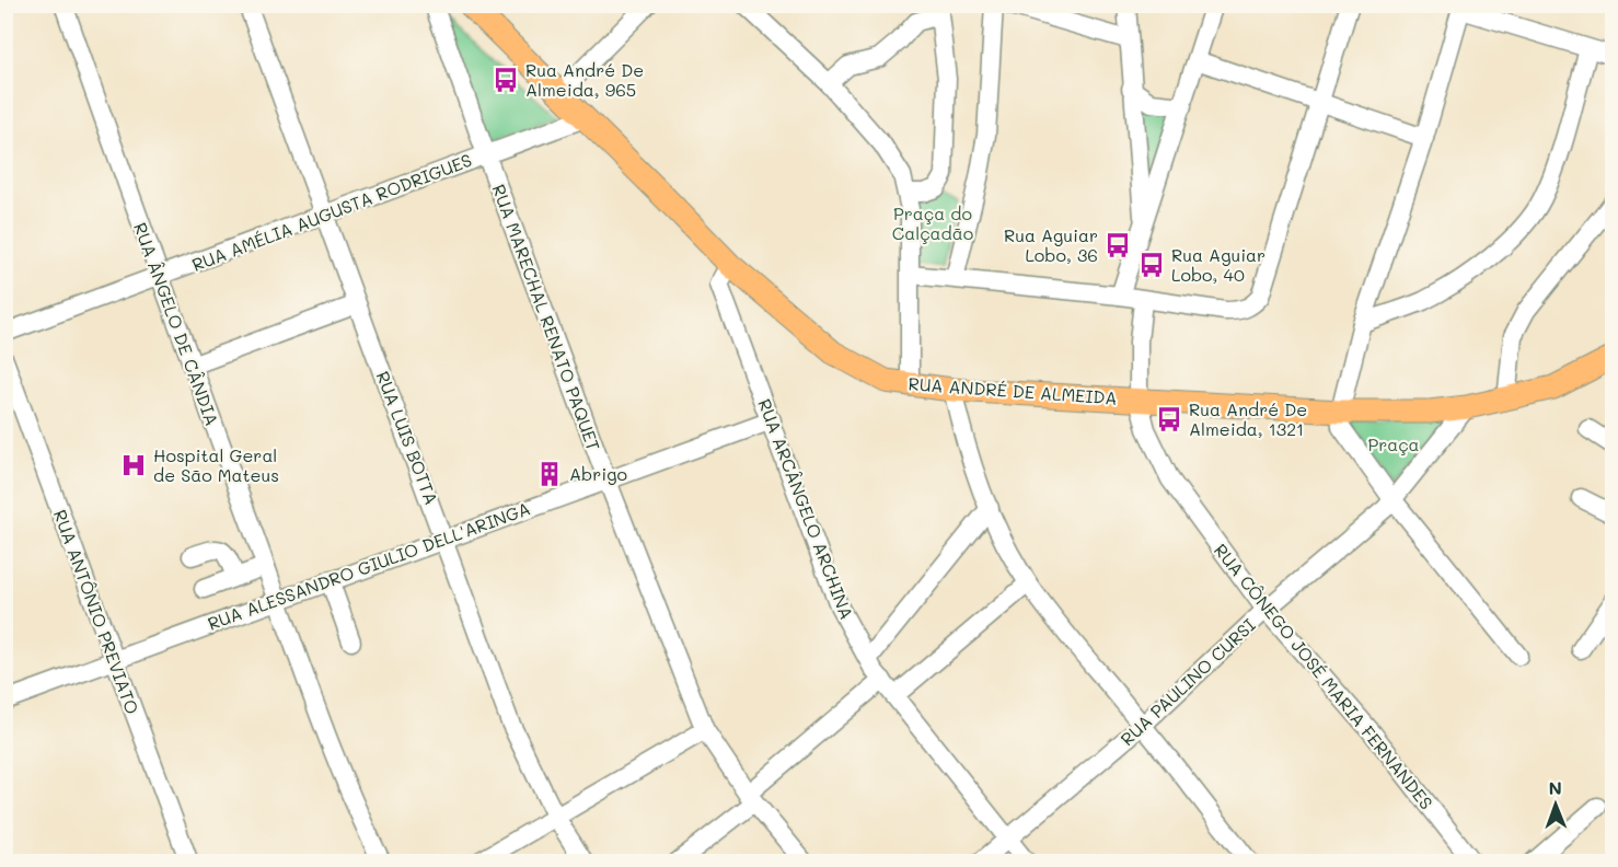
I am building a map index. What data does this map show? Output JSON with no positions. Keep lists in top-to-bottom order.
{
  "streets": {
    "main road": ["RUA ANDRÉ DE ALMEIDA"],
    "street": [
      "RUA AMÉLIA AUGUSTA RODRIGUES",
      "RUA MARECHAL RENATO PAQUET",
      "RUA ÂNGELO DE CÂNDIA",
      "RUA LUIS BOTTA",
      "RUA ARCÂNGELO ARCHINA",
      "RUA ALESSANDRO GIULIO DELL'ARINGA",
      "RUA ANTÔNIO PREVIATO",
      "RUA CÔNEGO JOSÉ MARIA FERNANDES",
      "RUA PAULINO CURSI"
    ]
  },
  "crossings": [
    ["RUA AMÉLIA AUGUSTA RODRIGUES", "RUA MARECHAL RENATO PAQUET"],
    ["RUA AMÉLIA AUGUSTA RODRIGUES", "RUA ÂNGELO DE CÂNDIA"],
    ["RUA AMÉLIA AUGUSTA RODRIGUES", "RUA ANDRÉ DE ALMEIDA"],
    ["RUA AMÉLIA AUGUSTA RODRIGUES", "RUA LUIS BOTTA"],
    ["RUA MARECHAL RENATO PAQUET", "RUA ALESSANDRO GIULIO DELL'ARINGA"],
    ["RUA ÂNGELO DE CÂNDIA", "RUA ALESSANDRO GIULIO DELL'ARINGA"],
    ["RUA ANDRÉ DE ALMEIDA", "RUA ARCÂNGELO ARCHINA"],
    ["RUA ANDRÉ DE ALMEIDA", "RUA CÔNEGO JOSÉ MARIA FERNANDES"],
    ["RUA ANDRÉ DE ALMEIDA", "RUA PAULINO CURSI"],
    ["RUA LUIS BOTTA", "RUA ALESSANDRO GIULIO DELL'ARINGA"],
    ["RUA ARCÂNGELO ARCHINA", "RUA ALESSANDRO GIULIO DELL'ARINGA"],
    ["RUA ARCÂNGELO ARCHINA", "RUA PAULINO CURSI"],
    ["RUA ALESSANDRO GIULIO DELL'ARINGA", "RUA ANTÔNIO PREVIATO"],
    ["RUA CÔNEGO JOSÉ MARIA FERNANDES", "RUA PAULINO CURSI"]
  ],
  "parks": ["Praça do Calçadão", "Praça"],
  "places": {
    "bus stop": [
      "Rua André De Almeida, 965",
      "Rua Aguiar Lobo, 36",
      "Rua Aguiar Lobo, 40",
      "Rua André De Almeida, 1321"
    ],
    "hospital": ["Hospital Geral de São Mateus"],
    "building": ["Abrigo"]
  },
  "north": "top"
}
